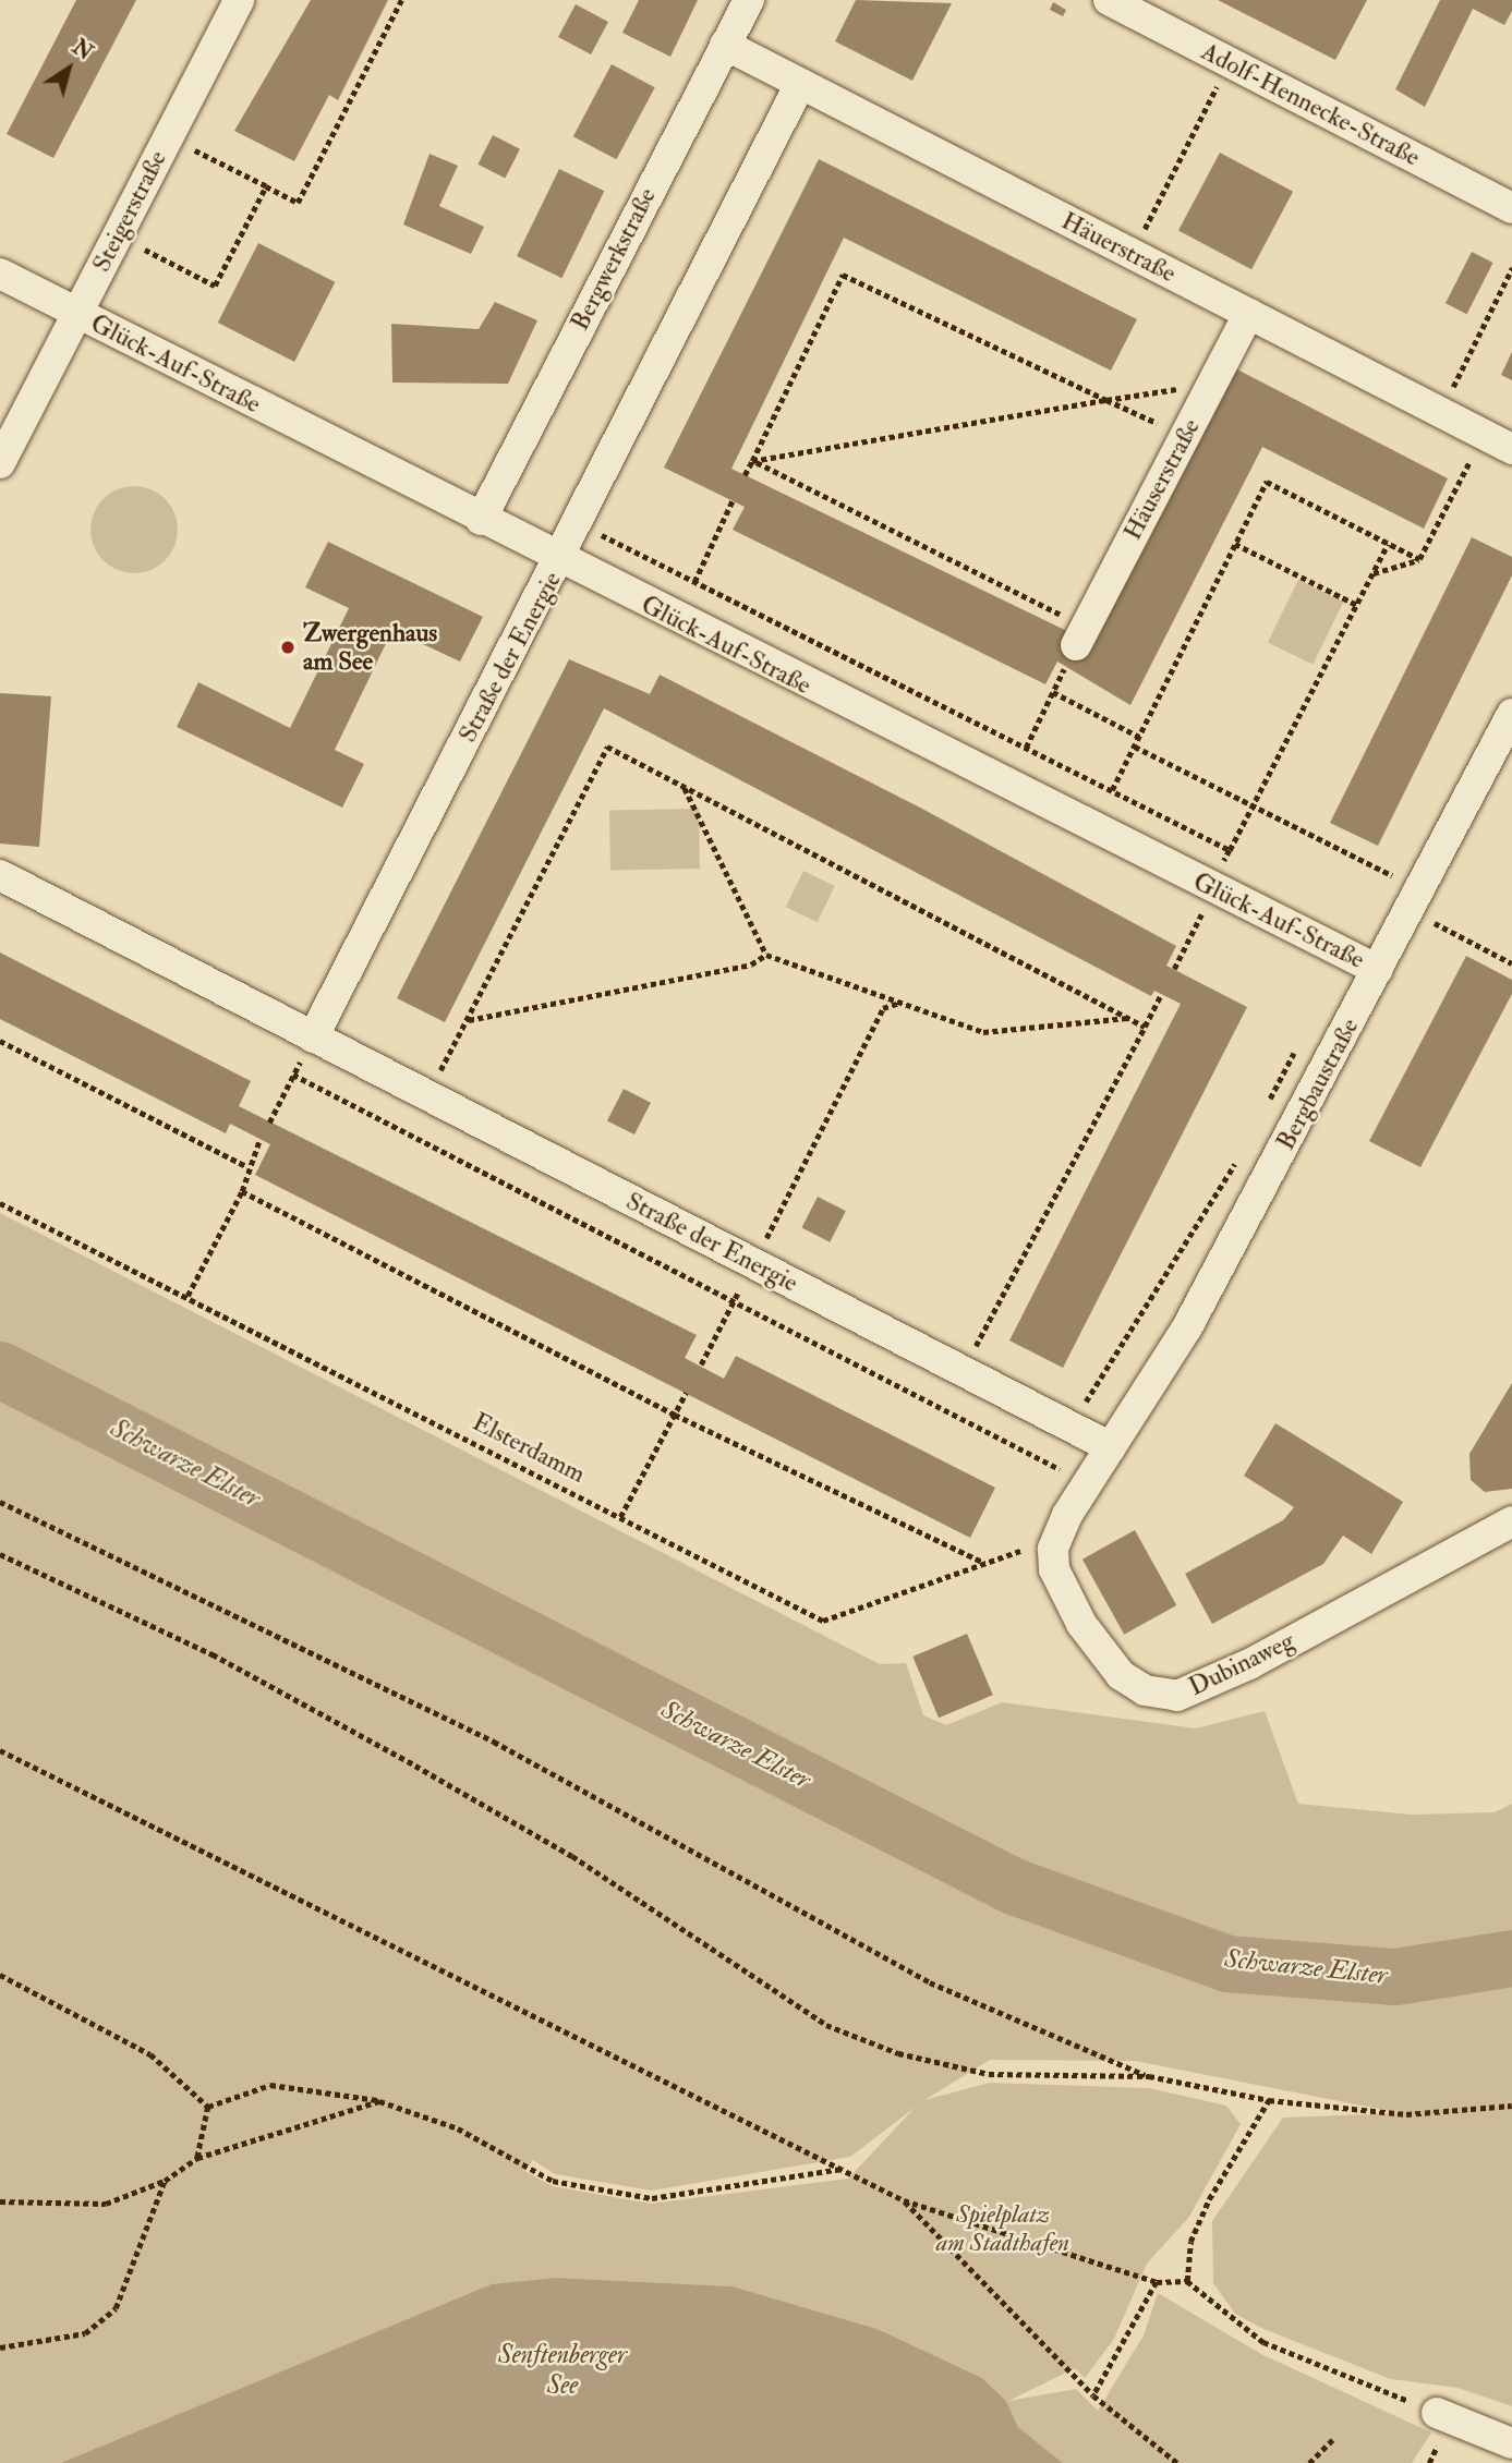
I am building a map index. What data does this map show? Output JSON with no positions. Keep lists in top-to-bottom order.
{
  "streets": {
    "street": [
      "Adolf-Hennecke-Straße",
      "Steigerstraße",
      "Häuerstraße",
      "Bergwerkstraße",
      "Glück-Auf-Straße",
      "Häuserstraße",
      "Straße der Energie",
      "Bergbaustraße",
      "Dubinaweg"
    ],
    "path": ["Elsterdamm"]
  },
  "crossings": [
    ["Steigerstraße", "Glück-Auf-Straße"],
    ["Häuerstraße", "Bergwerkstraße"],
    ["Häuerstraße", "Häuserstraße"],
    ["Bergwerkstraße", "Glück-Auf-Straße"],
    ["Glück-Auf-Straße", "Straße der Energie"],
    ["Glück-Auf-Straße", "Bergbaustraße"],
    ["Straße der Energie", "Bergbaustraße"],
    ["Elsterdamm", "Dubinaweg"]
  ],
  "water": ["Schwarze Elster", "Senftenberger See"],
  "parks": ["Spielplatz am Stadthafen"],
  "places": ["Zwergenhaus am See"],
  "north": "top right"
}
